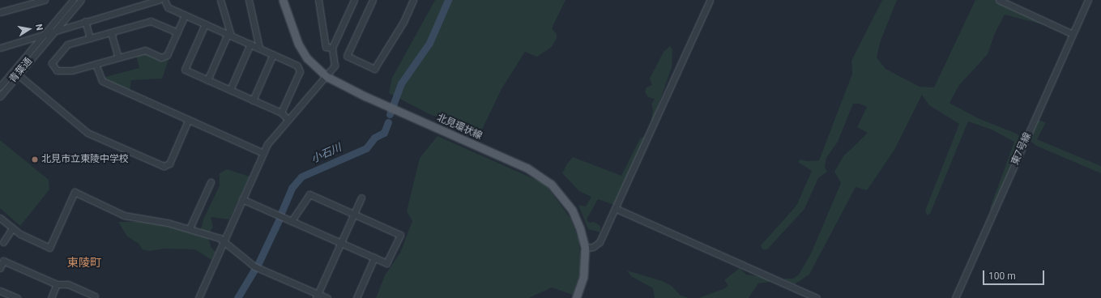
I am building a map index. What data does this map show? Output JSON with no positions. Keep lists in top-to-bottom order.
{
  "streets": {
    "main road": ["北見環状線"],
    "street": ["青葉通", "東7号線"]
  },
  "districts": ["東陵町"],
  "water": ["小石川"],
  "places": ["北見市立東陵中学校"],
  "scale_bar": "100 m",
  "north": "right"
}
